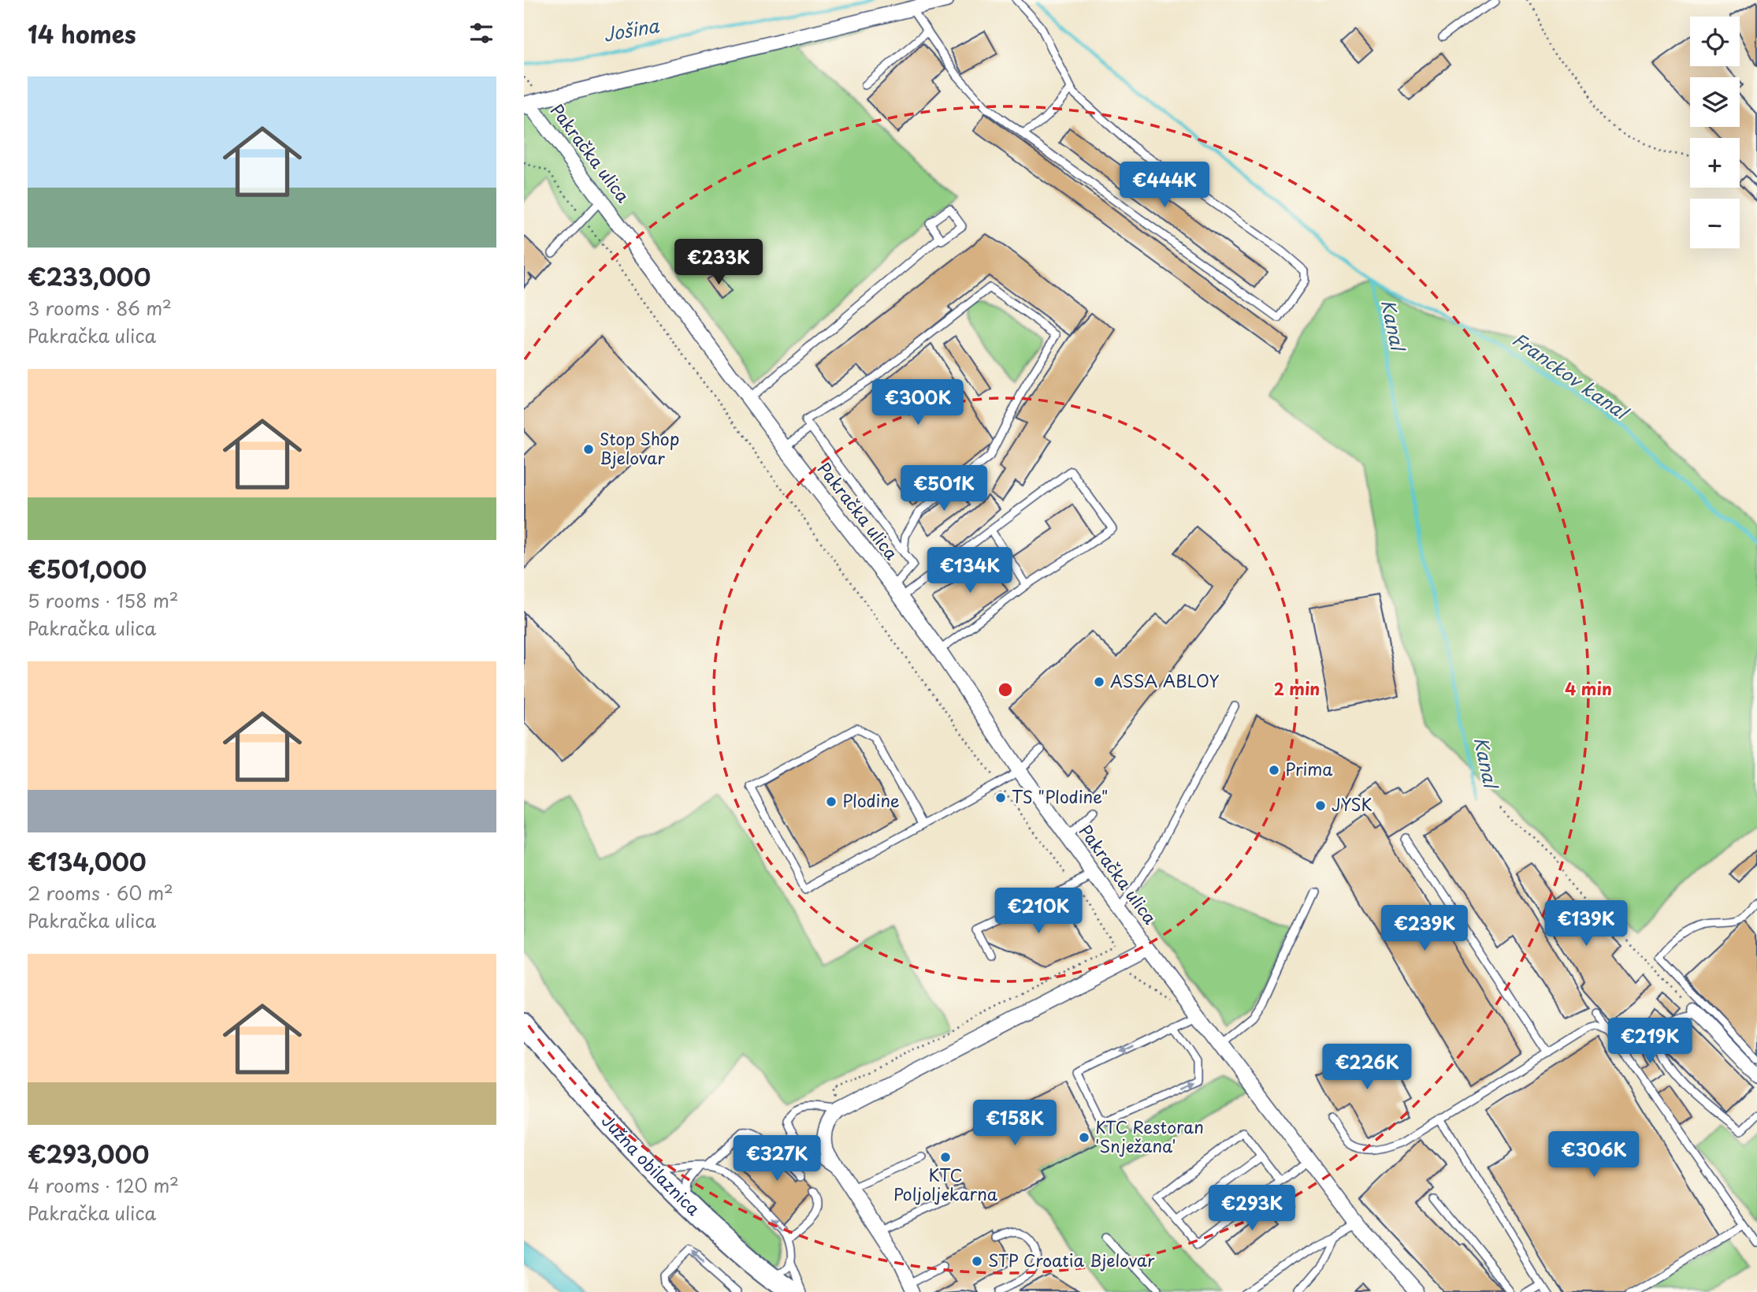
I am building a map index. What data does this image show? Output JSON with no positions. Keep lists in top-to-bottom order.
{
  "streets": {
    "main road": ["Južna obilaznica"],
    "street": ["Pakračka ulica"]
  },
  "water": ["Jošina", "Kanal", "Franckov kanal"],
  "places": [
    "Stop Shop Bjelovar",
    "ASSA ABLOY",
    "Prima",
    "TS \"Plodine\"",
    "Plodine",
    "JYSK",
    "KTC Restoran 'Snježana'",
    "KTC Poljoljekarna",
    "STP Croatia Bjelovar"
  ],
  "page": {
    "heading": "14 homes",
    "map_buttons": ["+", "−"],
    "list": [
      {
        "name": "€233,000",
        "note": "3 rooms · 86 m² · Pakračka ulica"
      },
      {
        "name": "€501,000",
        "note": "5 rooms · 158 m² · Pakračka ulica"
      },
      {
        "name": "€134,000",
        "note": "2 rooms · 60 m² · Pakračka ulica"
      },
      {
        "name": "€293,000",
        "note": "4 rooms · 120 m² · Pakračka ulica"
      }
    ],
    "price": [
      "€444K",
      "€233K",
      "€300K",
      "€501K",
      "€134K",
      "€210K",
      "€139K",
      "€239K",
      "€219K",
      "€226K",
      "€158K",
      "€306K",
      "€327K",
      "€293K"
    ]
  },
  "rings": ["2 min", "4 min"]
}
